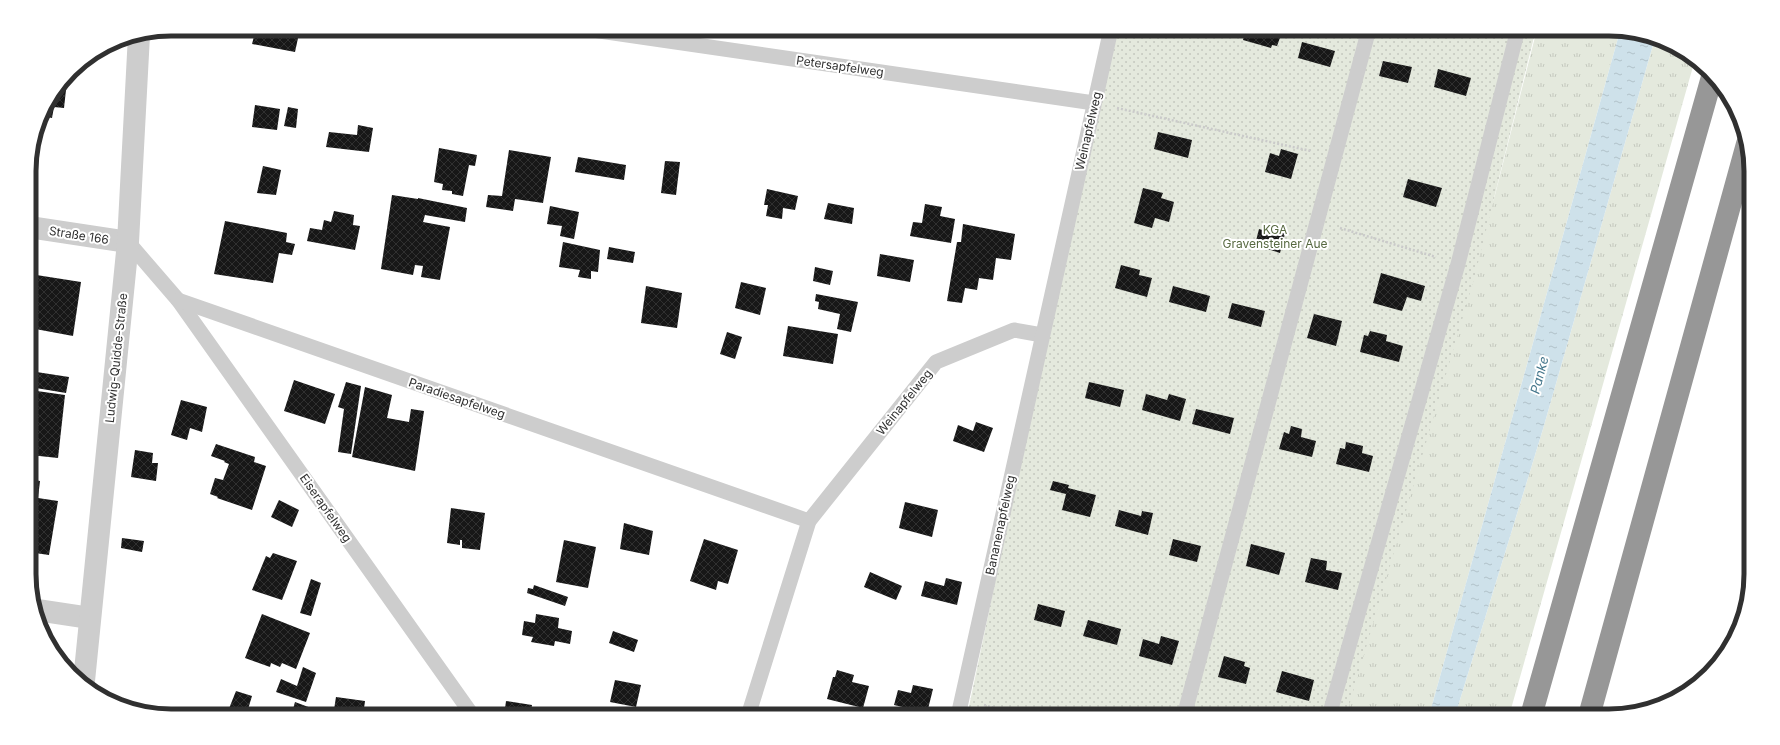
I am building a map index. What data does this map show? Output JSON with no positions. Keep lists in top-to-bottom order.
{
  "streets": {
    "street": ["Straße 166", "Ludwig-Quidde-Straße"],
    "lane": [
      "Petersapfelweg",
      "Weinapfelweg",
      "Paradiesapfelweg",
      "Eiserapfelweg",
      "Bananenapfelweg"
    ]
  },
  "crossings": [
    ["Petersapfelweg", "Weinapfelweg"],
    ["Weinapfelweg", "Paradiesapfelweg"],
    ["Weinapfelweg", "Bananenapfelweg"],
    ["Straße 166", "Ludwig-Quidde-Straße"],
    ["Straße 166", "Paradiesapfelweg"],
    ["Ludwig-Quidde-Straße", "Paradiesapfelweg"],
    ["Paradiesapfelweg", "Eiserapfelweg"]
  ],
  "water": ["Panke"],
  "parks": ["KGA Gravensteiner Aue"]
}
